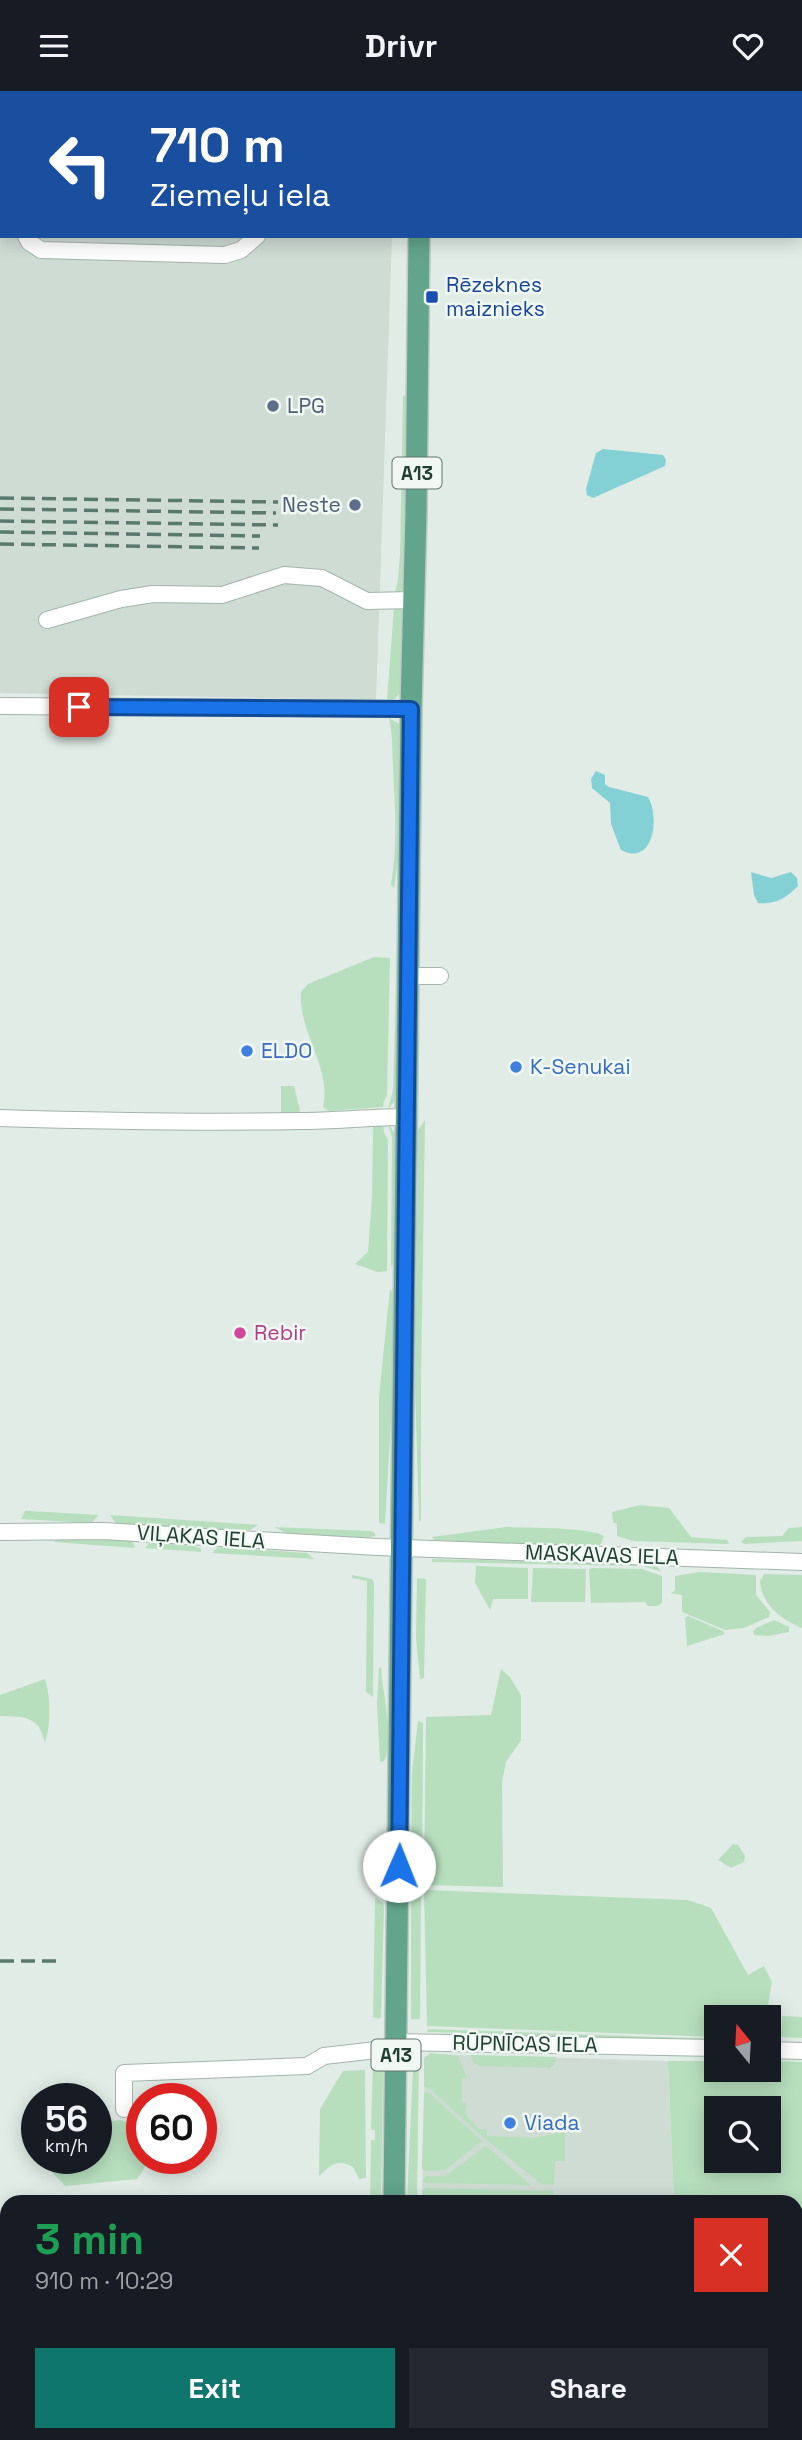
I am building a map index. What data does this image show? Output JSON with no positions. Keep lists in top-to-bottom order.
{
  "streets": {
    "main road": ["A13"],
    "street": ["VIĻAKAS IELA", "MASKAVAS IELA", "RŪPNĪCAS IELA"]
  },
  "crossings": [
    ["A13", "VIĻAKAS IELA"],
    ["A13", "MASKAVAS IELA"],
    ["A13", "RŪPNĪCAS IELA"],
    ["VIĻAKAS IELA", "MASKAVAS IELA"]
  ],
  "places": {
    "transit": ["Rēzeknes maiznieks"],
    "other": [
      "LPG",
      "Neste",
      "ELDO",
      "K-Senukai",
      "Rebir",
      "Viada"
    ]
  },
  "north": "top",
  "page": {
    "header": "Drivr",
    "turn": ["710 m", "Ziemeļu iela"],
    "speed": "56 km/h",
    "limit": "60",
    "heading": ["3 min", "910 m · 10:29"],
    "buttons": ["Exit", "Share"]
  }
}
